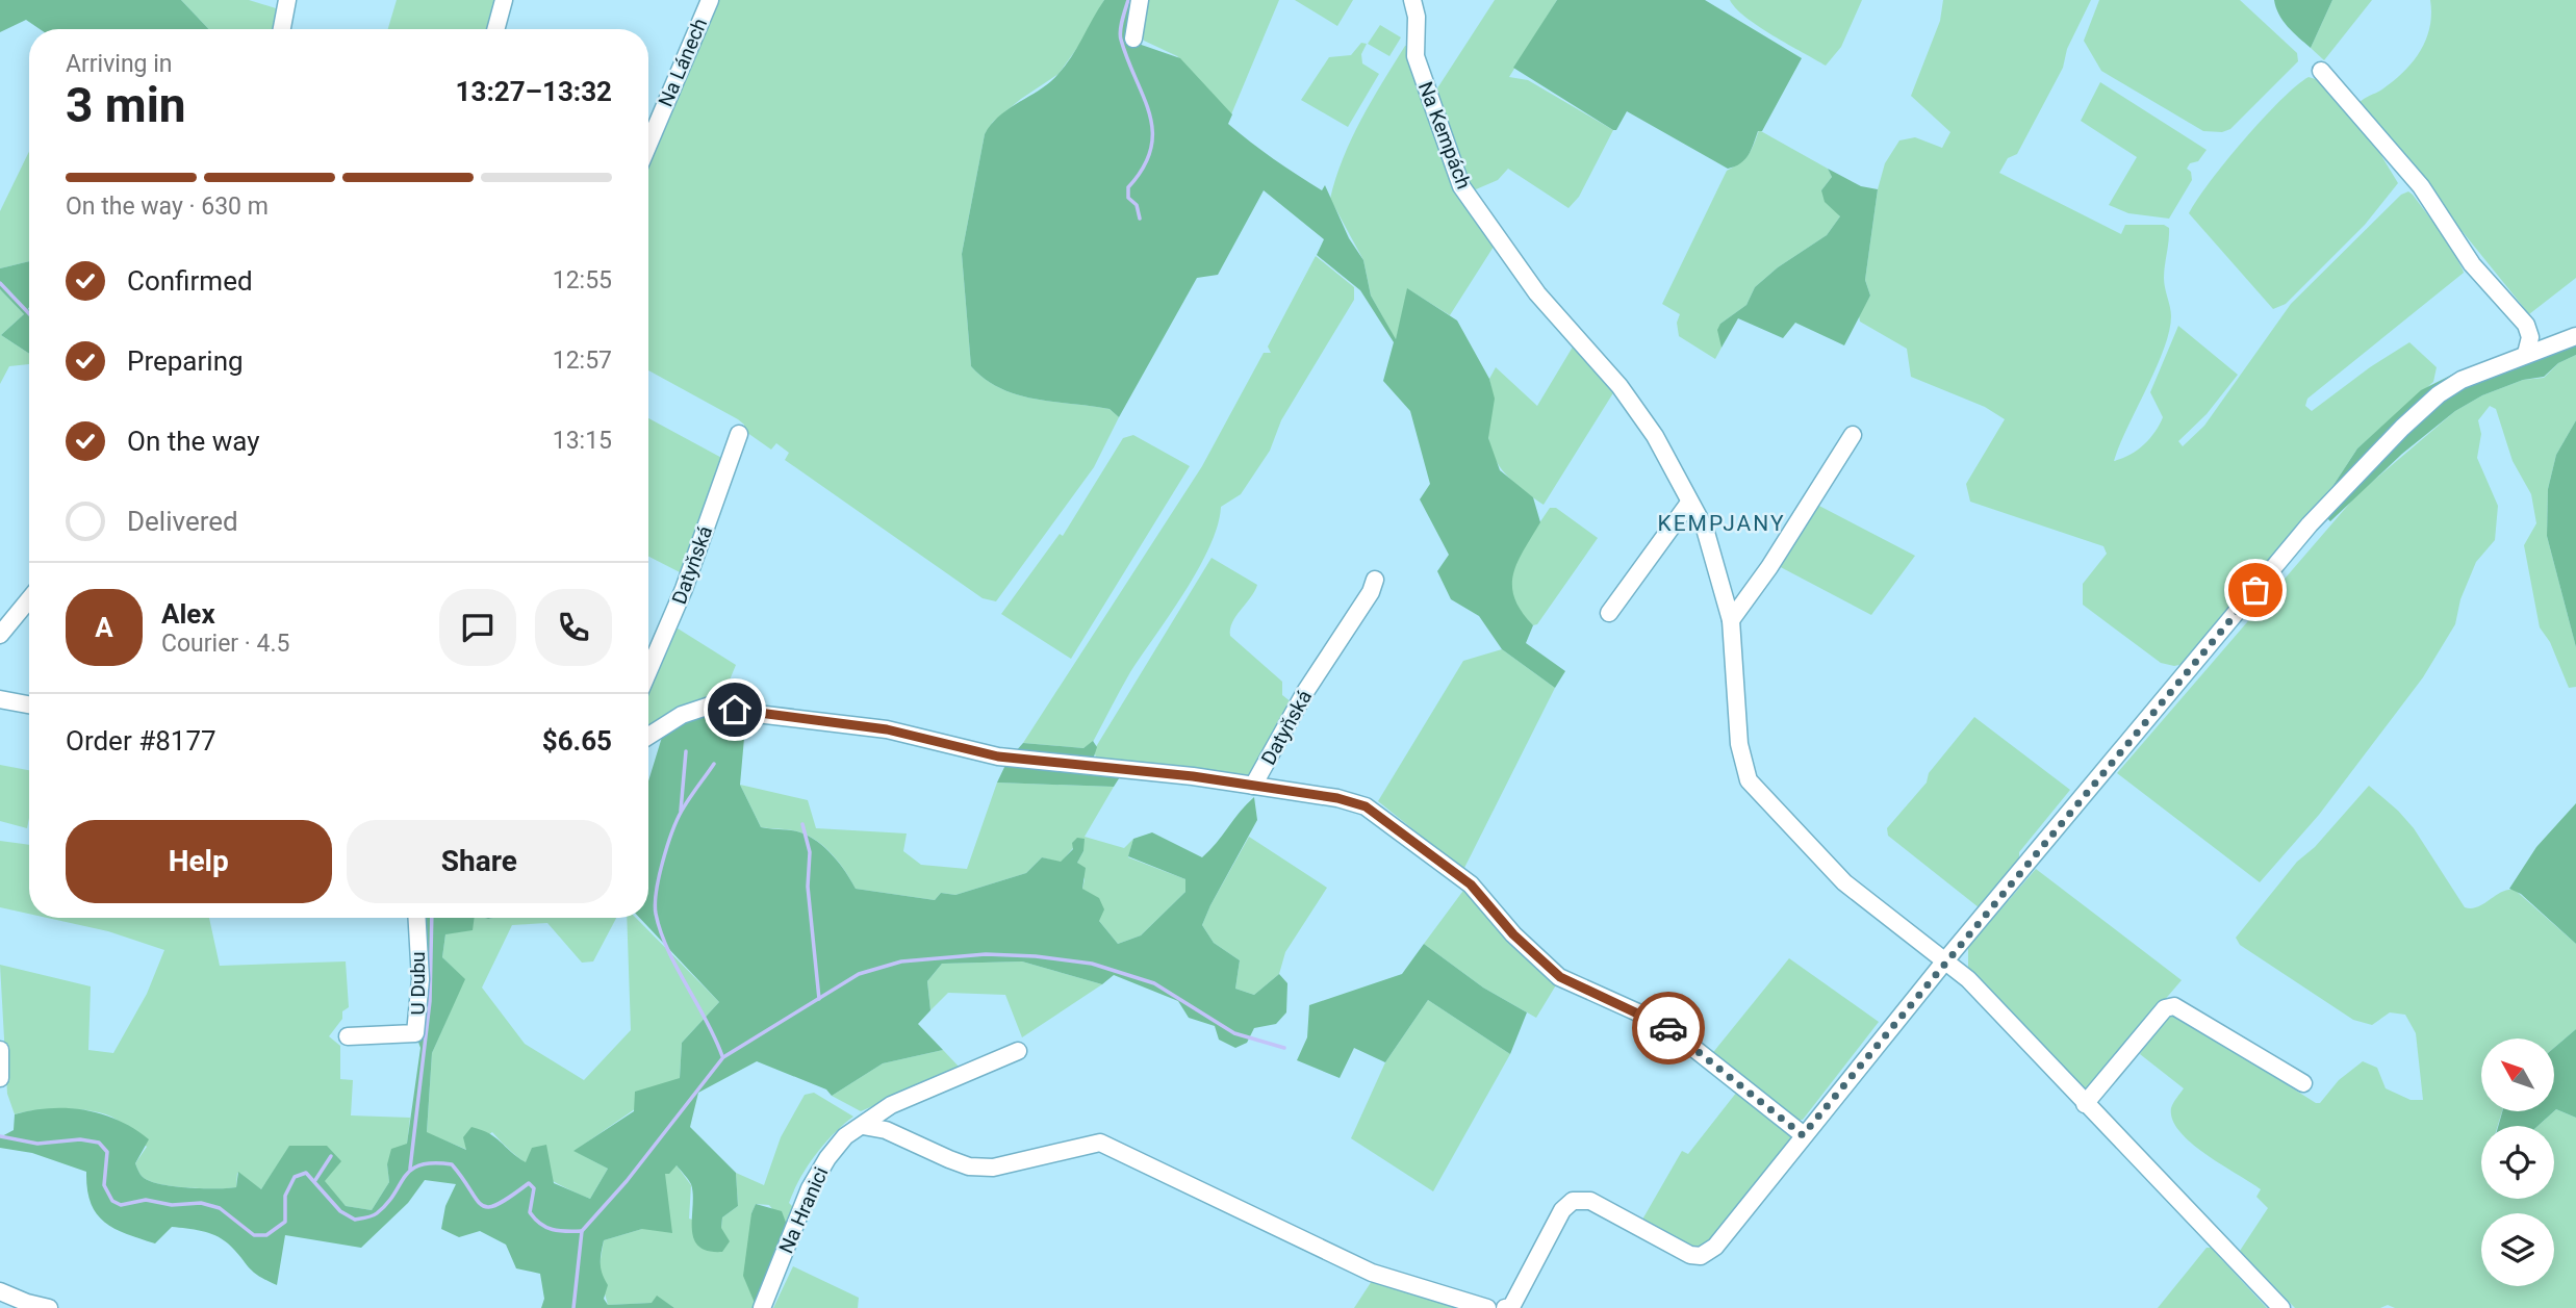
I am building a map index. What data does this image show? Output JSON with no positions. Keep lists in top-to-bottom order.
{
  "streets": {
    "street": [
      "Na Lánech",
      "Na Kempách",
      "Datyňská",
      "U Dubu",
      "Na Hranici"
    ]
  },
  "districts": ["KEMPJANY"],
  "north": "top left",
  "page": {
    "heading": ["3 min", "Arriving in", "13:27–13:32"],
    "panel": [
      "Alex",
      "Courier · 4.5",
      "Order #8177",
      "$6.65"
    ],
    "bar": "On the way · 630 m",
    "list": [
      ["Confirmed", "12:55"],
      ["Preparing", "12:57"],
      ["On the way", "13:15"],
      "Delivered"
    ],
    "round": "A",
    "buttons": ["Help", "Share"]
  }
}
